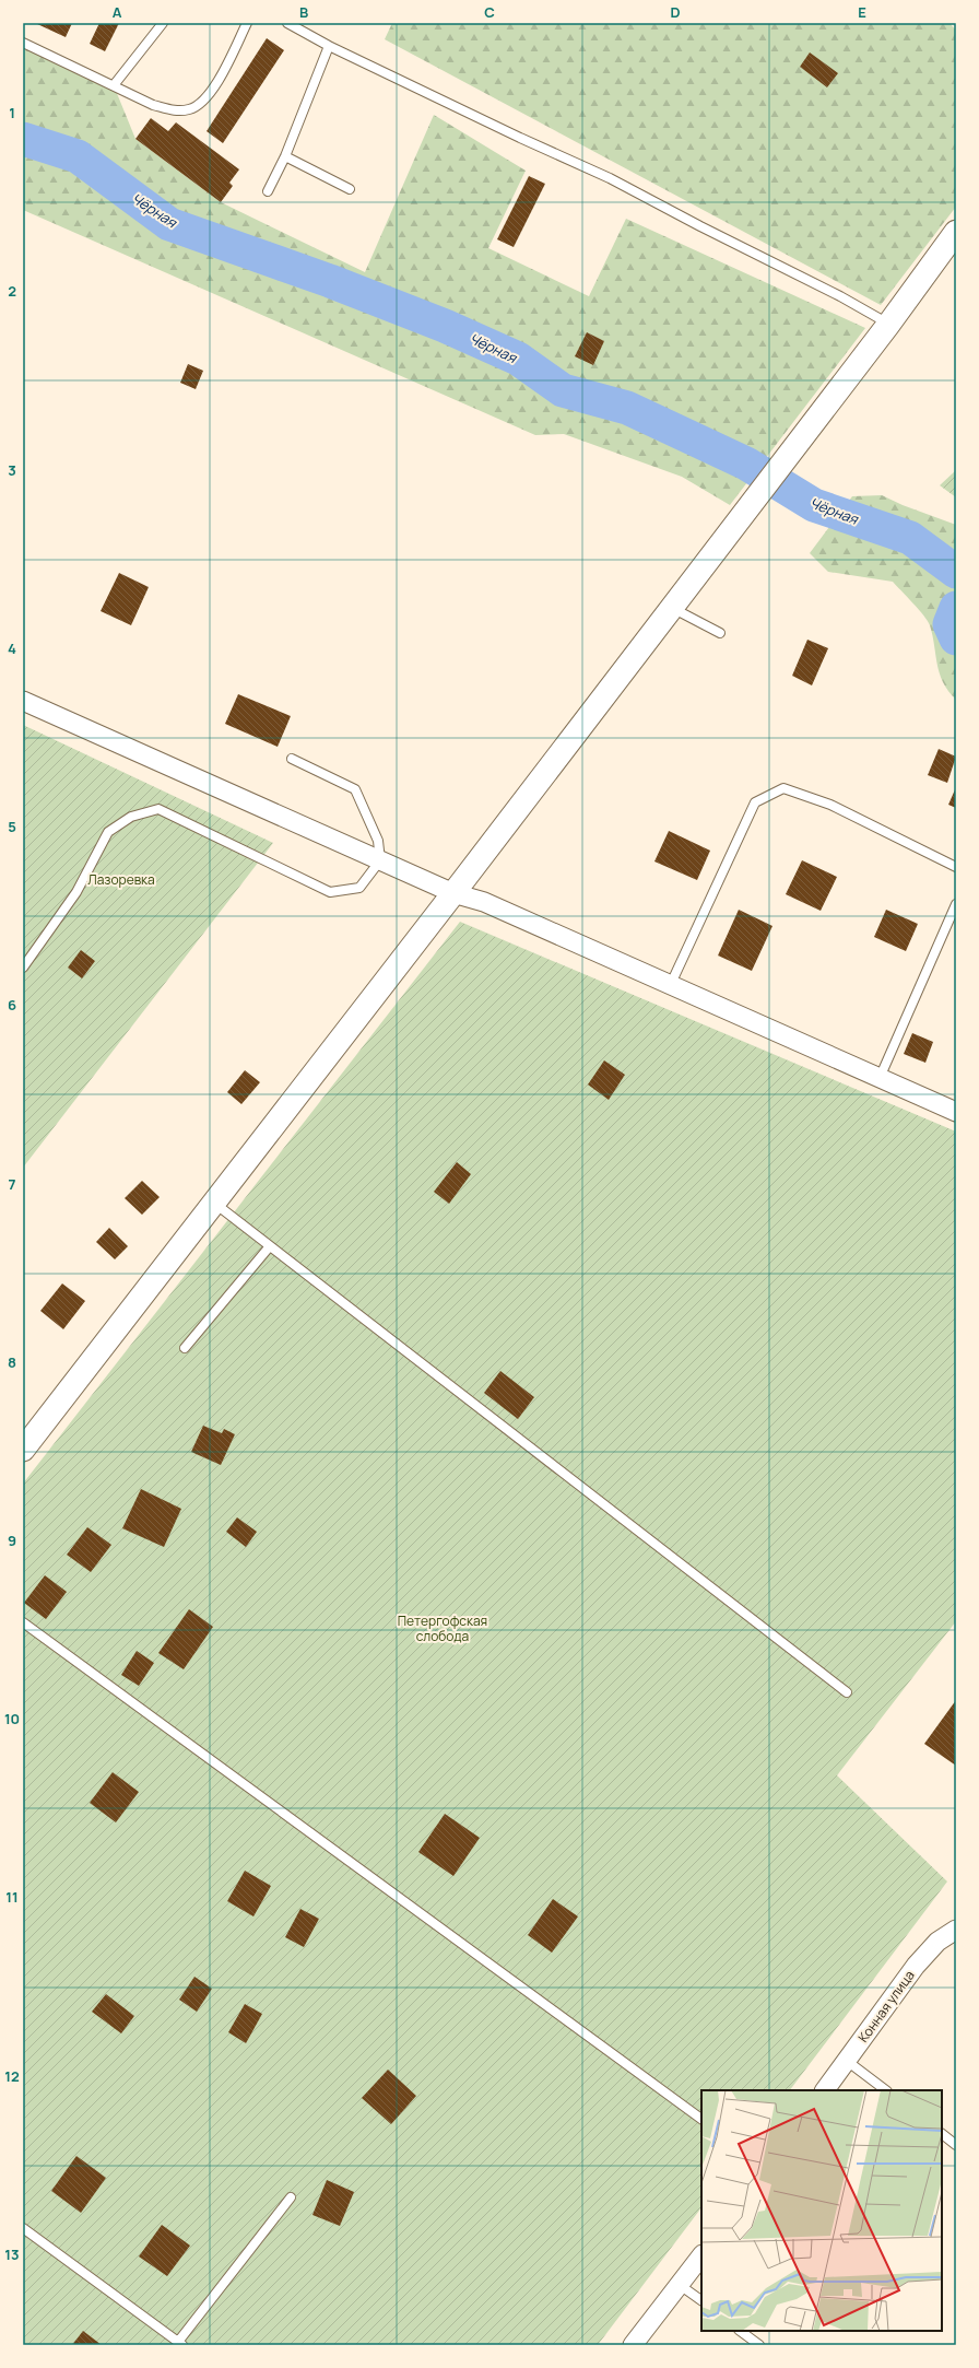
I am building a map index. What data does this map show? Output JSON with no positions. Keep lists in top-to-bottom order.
{
  "streets": {
    "street": ["Конная улица"]
  },
  "water": ["Чёрная"],
  "parks": ["Лазоревка", "Петергофская слобода"],
  "grid": {
    "columns": [
      "A",
      "B",
      "C",
      "D",
      "E"
    ],
    "rows": [
      "1",
      "2",
      "3",
      "4",
      "5",
      "6",
      "7",
      "8",
      "9",
      "10",
      "11",
      "12",
      "13"
    ]
  }
}
